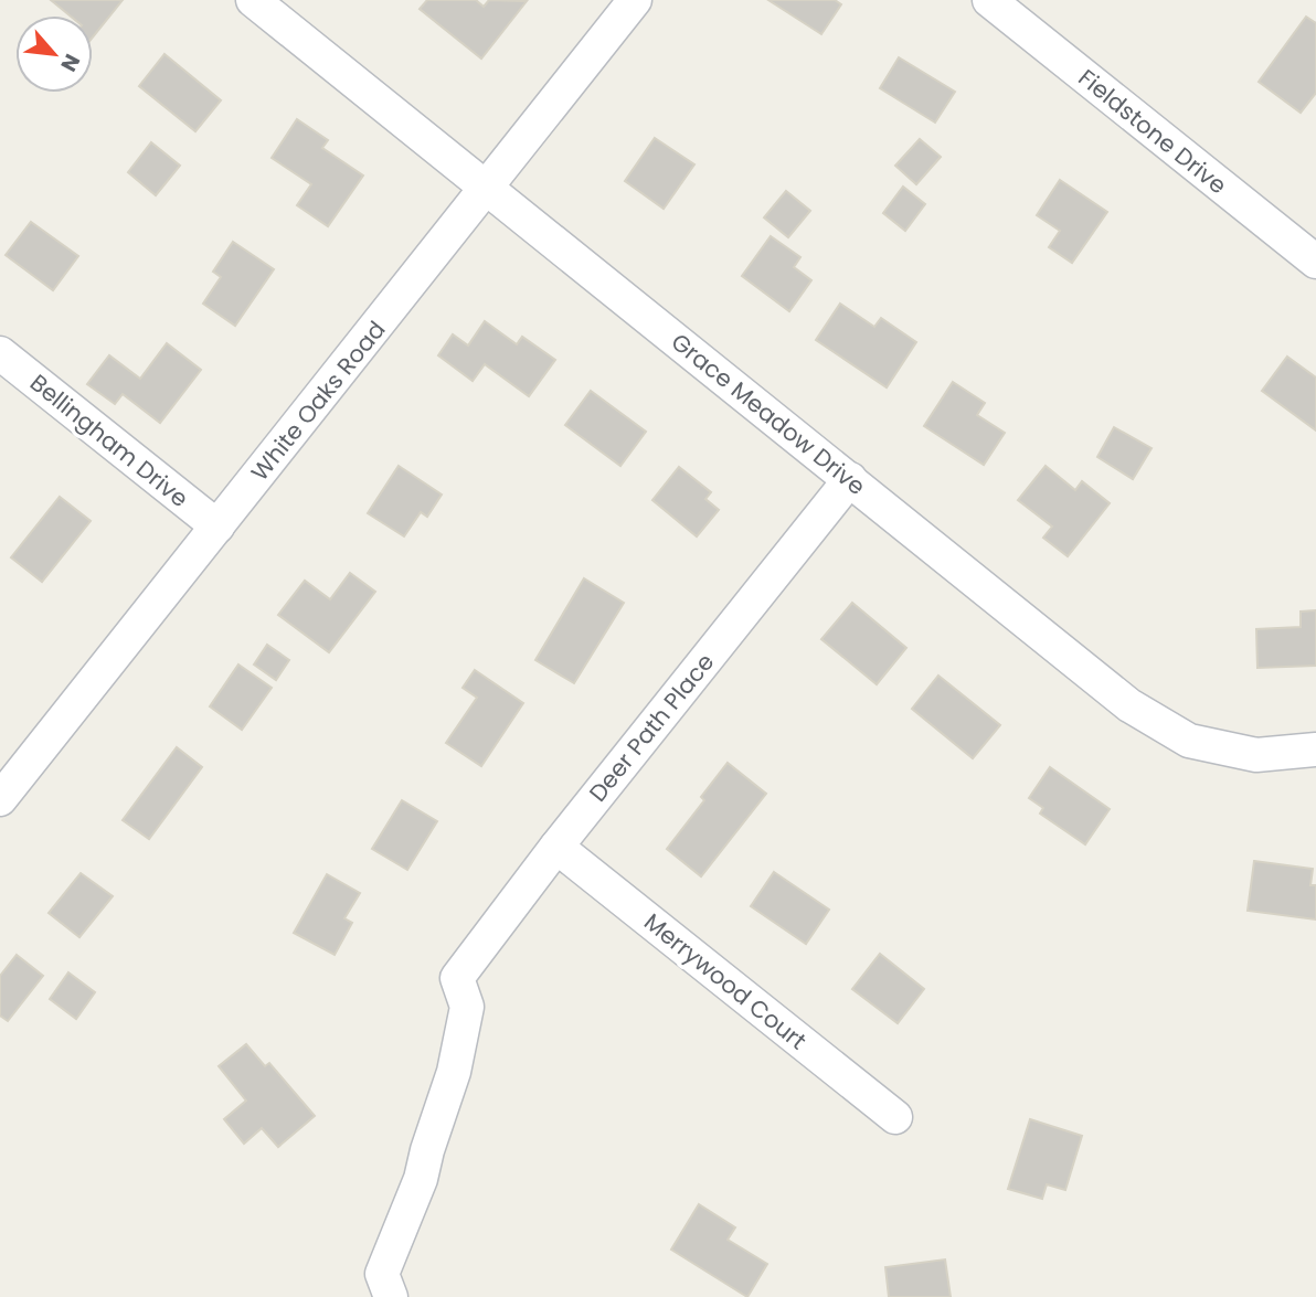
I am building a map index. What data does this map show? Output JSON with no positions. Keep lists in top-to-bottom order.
{
  "streets": {
    "street": [
      "Fieldstone Drive",
      "White Oaks Road",
      "Grace Meadow Drive",
      "Bellingham Drive",
      "Deer Path Place",
      "Merrywood Court"
    ]
  },
  "crossings": [
    ["White Oaks Road", "Grace Meadow Drive"],
    ["White Oaks Road", "Bellingham Drive"],
    ["Grace Meadow Drive", "Deer Path Place"],
    ["Deer Path Place", "Merrywood Court"]
  ],
  "north": "bottom right"
}
